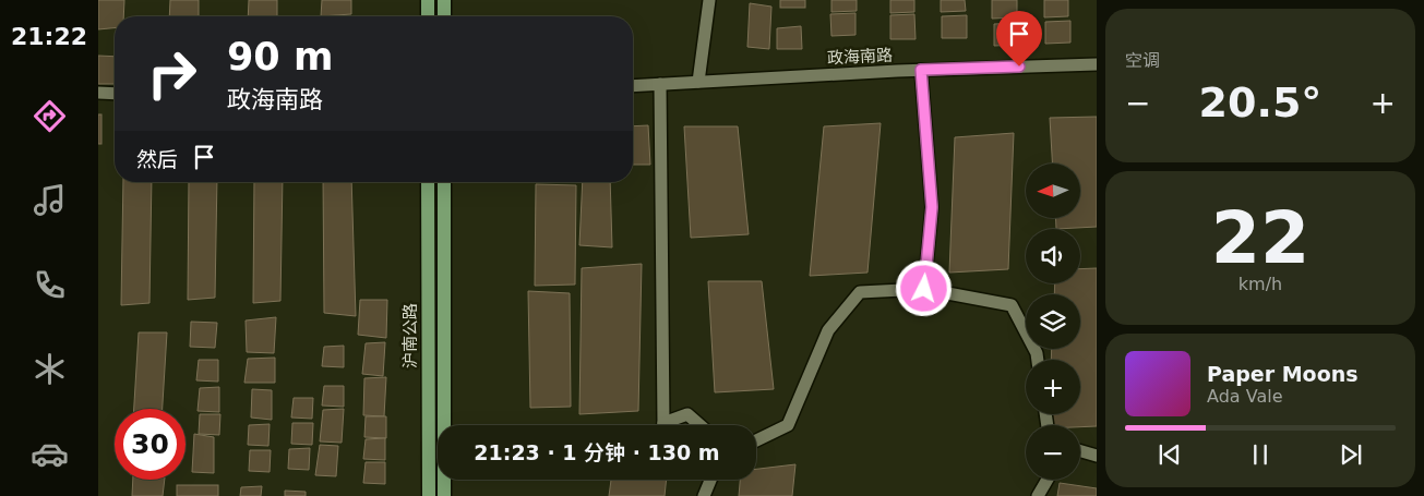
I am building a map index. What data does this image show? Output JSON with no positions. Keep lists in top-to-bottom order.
{
  "streets": {
    "main road": ["沪南公路"],
    "street": ["政海南路"]
  },
  "north": "left",
  "page": {
    "tabs": "21:22",
    "tile": [
      "空调",
      ["22", "km/h"]
    ],
    "turn": ["90 m", "政海南路"],
    "heat": ["−", "20.5°", "+"],
    "then": "然后",
    "map_buttons": ["+", "−"],
    "song": ["Paper Moons", "Ada Vale"],
    "limit": "30",
    "trip": "21:23 · 1 分钟 · 130 m"
  }
}
